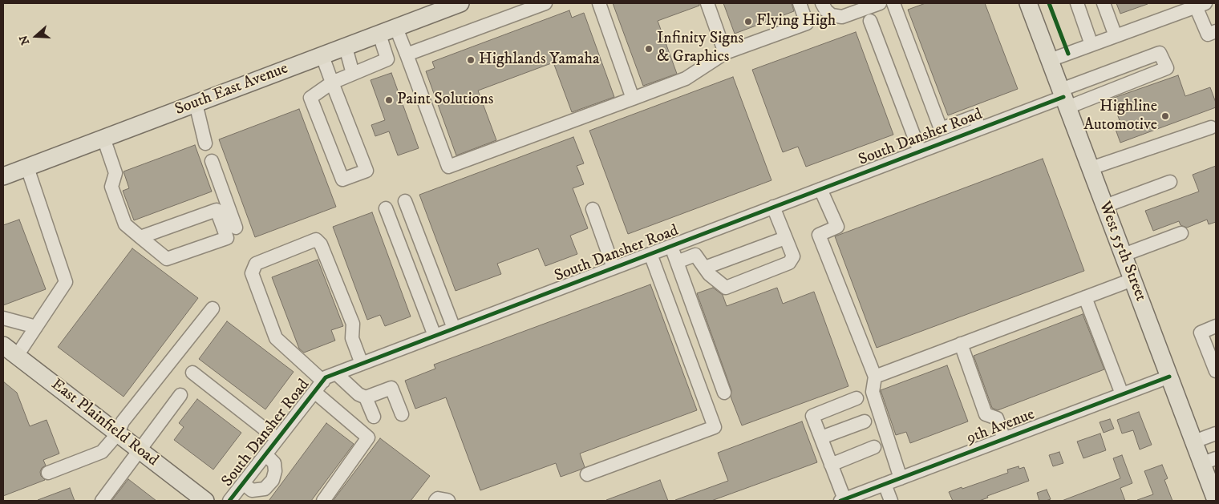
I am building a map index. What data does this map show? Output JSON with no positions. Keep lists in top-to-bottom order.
{
  "streets": {
    "main road": ["South East Avenue", "West 55th Street", "East Plainfield Road"],
    "street": ["South Dansher Road", "9th Avenue"]
  },
  "crossings": [
    ["South Dansher Road", "West 55th Street"],
    ["West 55th Street", "9th Avenue"]
  ],
  "places": [
    "Flying High",
    "Infinity Signs & Graphics",
    "Highlands Yamaha",
    "Paint Solutions",
    "Highline Automotive"
  ],
  "north": "left"
}
